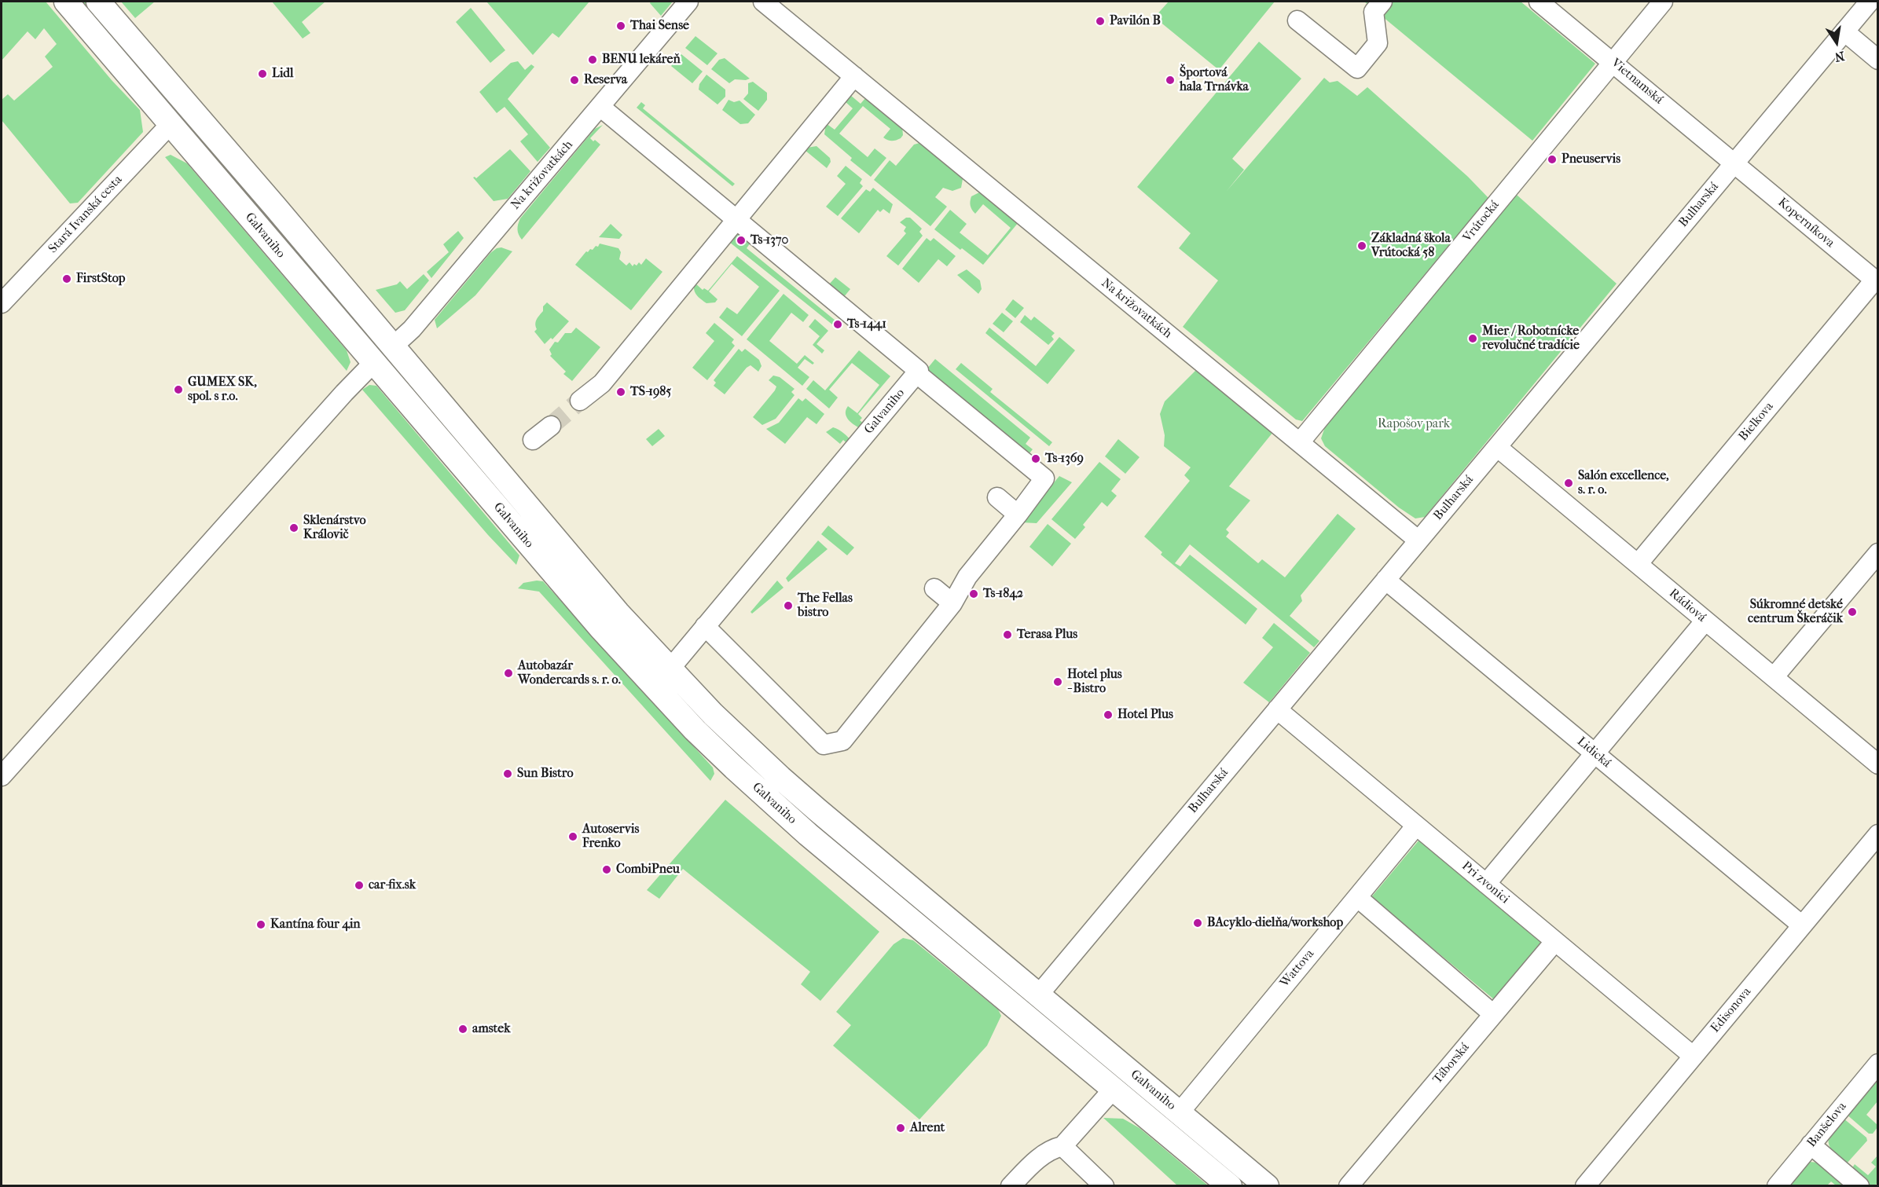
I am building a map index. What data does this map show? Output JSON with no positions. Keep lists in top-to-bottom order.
{
  "streets": {
    "main road": ["Galvaniho"],
    "street": [
      "Vietnamská",
      "Na križovatkách",
      "Bulharská",
      "Stará Ivanská cesta",
      "Vrútocká",
      "Koperníkova",
      "Bielkova",
      "Rádiová",
      "Lidická",
      "Pri zvonici",
      "Wattova",
      "Edisonova",
      "Táborská",
      "Banšelova"
    ]
  },
  "crossings": [
    ["Vietnamská", "Bulharská"],
    ["Vietnamská", "Vrútocká"],
    ["Vietnamská", "Koperníkova"],
    ["Na križovatkách", "Bulharská"],
    ["Na križovatkách", "Vrútocká"],
    ["Na križovatkách", "Galvaniho"],
    ["Bulharská", "Koperníkova"],
    ["Bulharská", "Galvaniho"],
    ["Bulharská", "Rádiová"],
    ["Bulharská", "Lidická"],
    ["Bulharská", "Pri zvonici"],
    ["Stará Ivanská cesta", "Galvaniho"],
    ["Koperníkova", "Bielkova"],
    ["Galvaniho", "Wattova"],
    ["Bielkova", "Rádiová"],
    ["Lidická", "Edisonova"],
    ["Pri zvonici", "Wattova"],
    ["Pri zvonici", "Edisonova"],
    ["Pri zvonici", "Táborská"]
  ],
  "parks": ["Rapošov park"],
  "places": [
    "Pavilón B",
    "Thai Sense",
    "BENU lekáreň",
    "Lidl",
    "Reserva",
    "Športová hala Trnávka",
    "Pneuservis",
    "Ts-1370",
    "Základná škola Vrútocká 58",
    "FirstStop",
    "Ts-1441",
    "Mier / Robotnícke revolučné tradície",
    "GUMEX SK, spol. s r.o.",
    "TS-1985",
    "Ts-1369",
    "Salón excellence, s. r. o.",
    "Sklenárstvo Královič",
    "Ts-1842",
    "The Fellas bistro",
    "Súkromné detské centrum Škeráčik",
    "Terasa Plus",
    "Autobazár Wondercards s. r. o.",
    "Hotel plus - Bistro",
    "Hotel Plus",
    "Sun Bistro",
    "Autoservis Frenko",
    "CombiPneu",
    "car-fix.sk",
    "BAcyklo-dielňa/workshop",
    "Kantína four 4in",
    "amstek",
    "Alrent"
  ],
  "north": "bottom"
}
